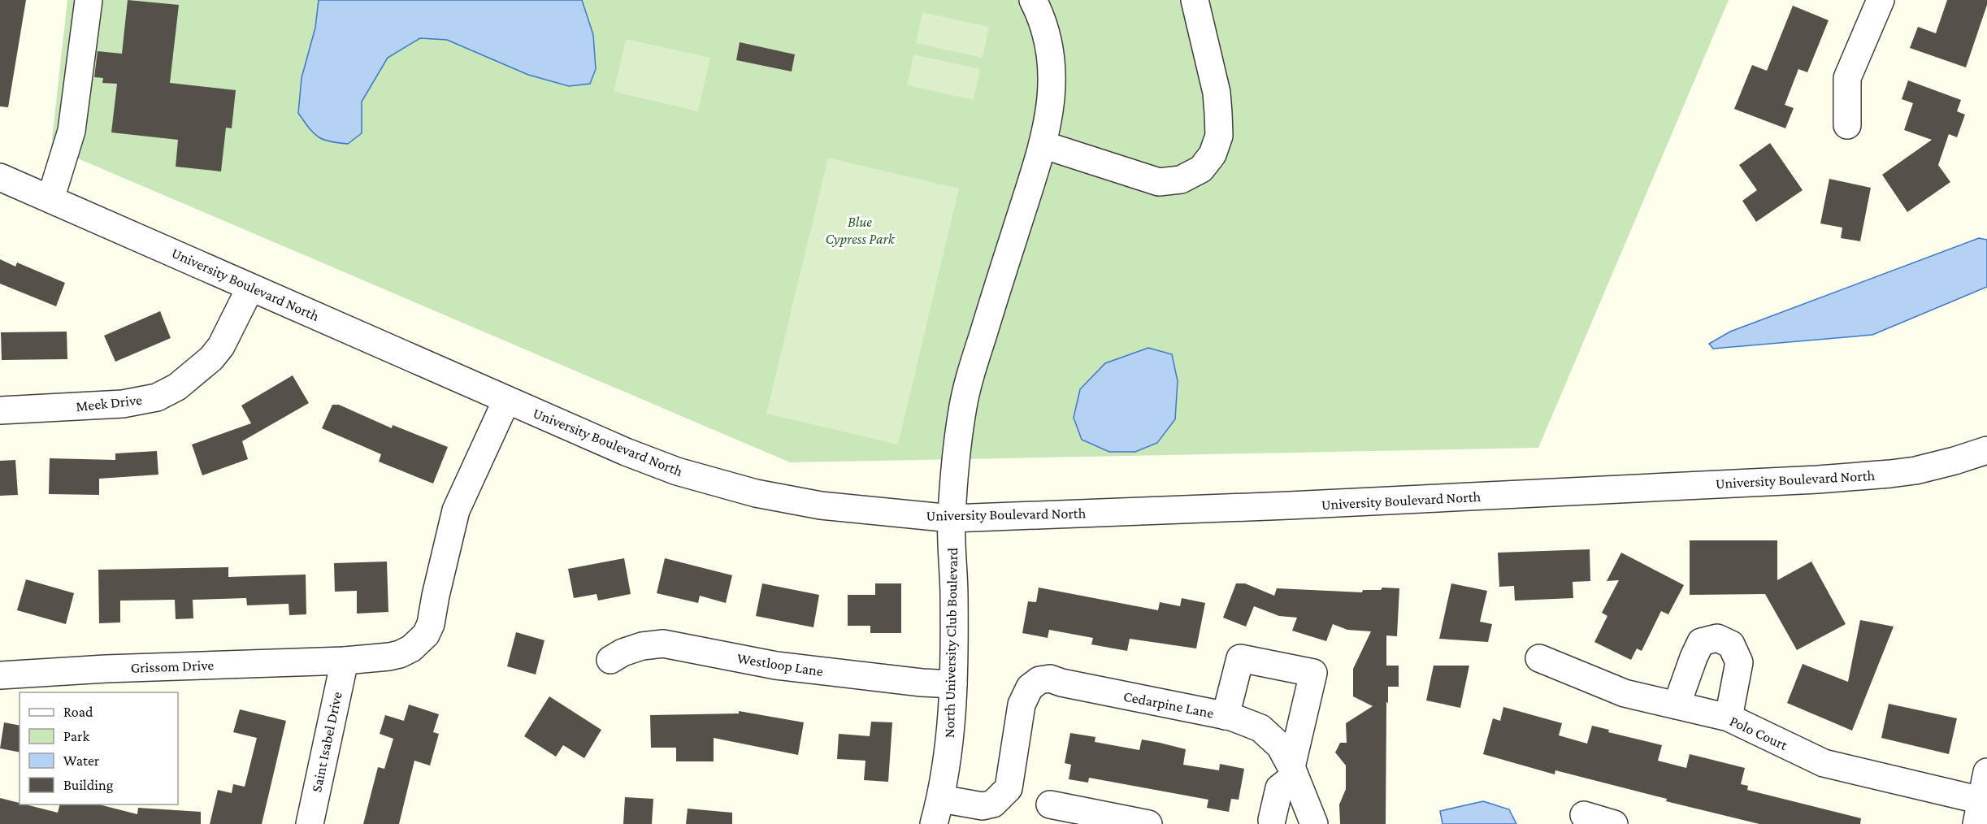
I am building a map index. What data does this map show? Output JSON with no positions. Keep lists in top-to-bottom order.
{
  "streets": {
    "street": [
      "University Boulevard North",
      "Meek Drive",
      "North University Club Boulevard",
      "Westloop Lane",
      "Grissom Drive",
      "Cedarpine Lane",
      "Polo Court",
      "Saint Isabel Drive"
    ]
  },
  "crossings": [
    ["University Boulevard North", "Meek Drive"],
    ["University Boulevard North", "North University Club Boulevard"],
    ["University Boulevard North", "Grissom Drive"],
    ["North University Club Boulevard", "Westloop Lane"],
    ["North University Club Boulevard", "Cedarpine Lane"],
    ["Grissom Drive", "Saint Isabel Drive"]
  ],
  "parks": ["Blue Cypress Park"],
  "legend": [
    "Road",
    "Park",
    "Water",
    "Building"
  ]
}
